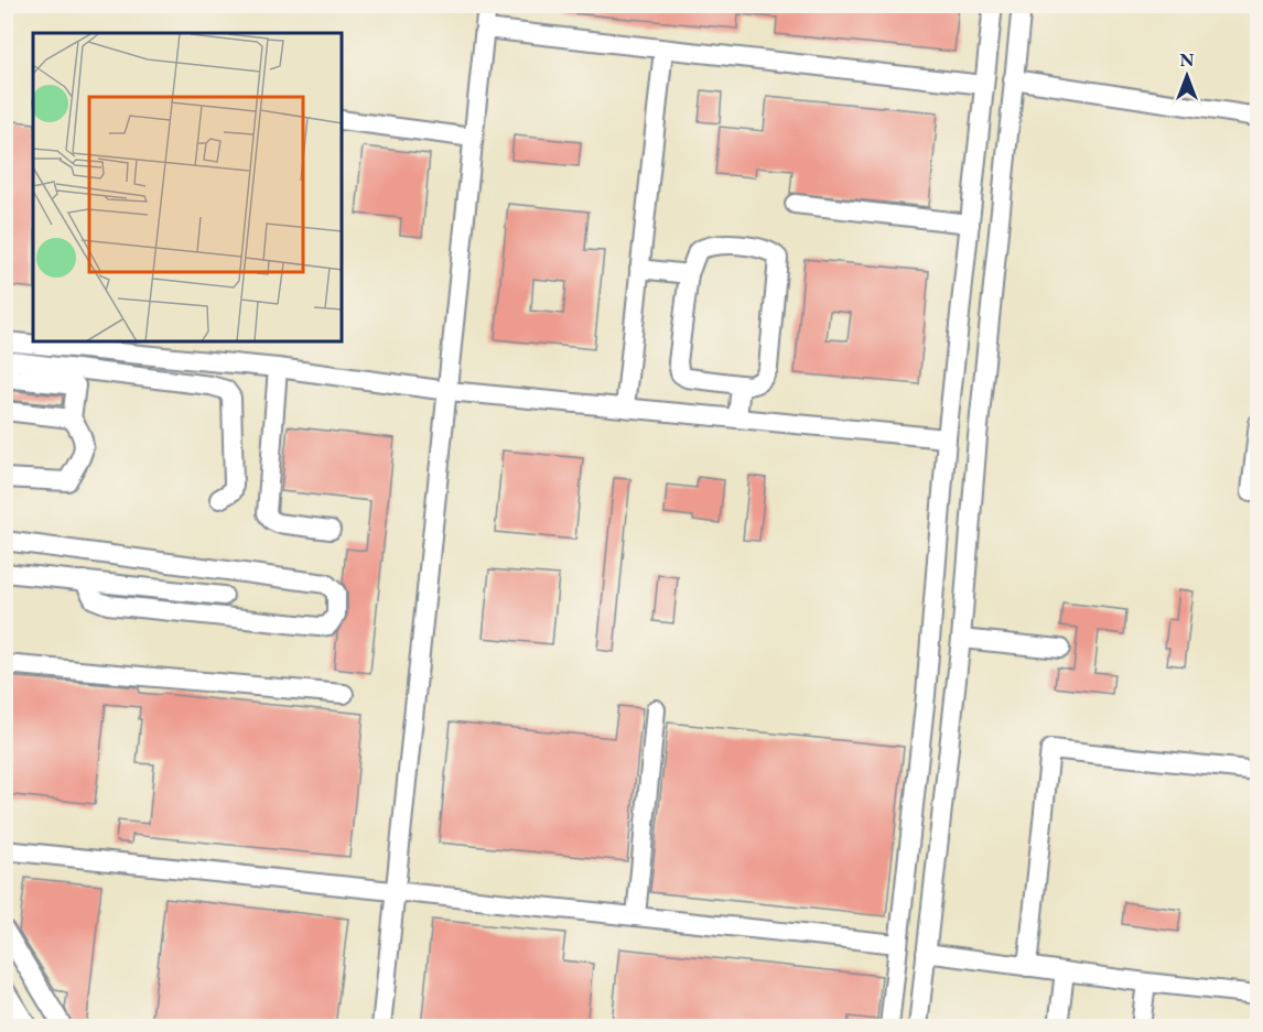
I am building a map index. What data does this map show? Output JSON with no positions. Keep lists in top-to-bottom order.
{
  "north": "top"
}
